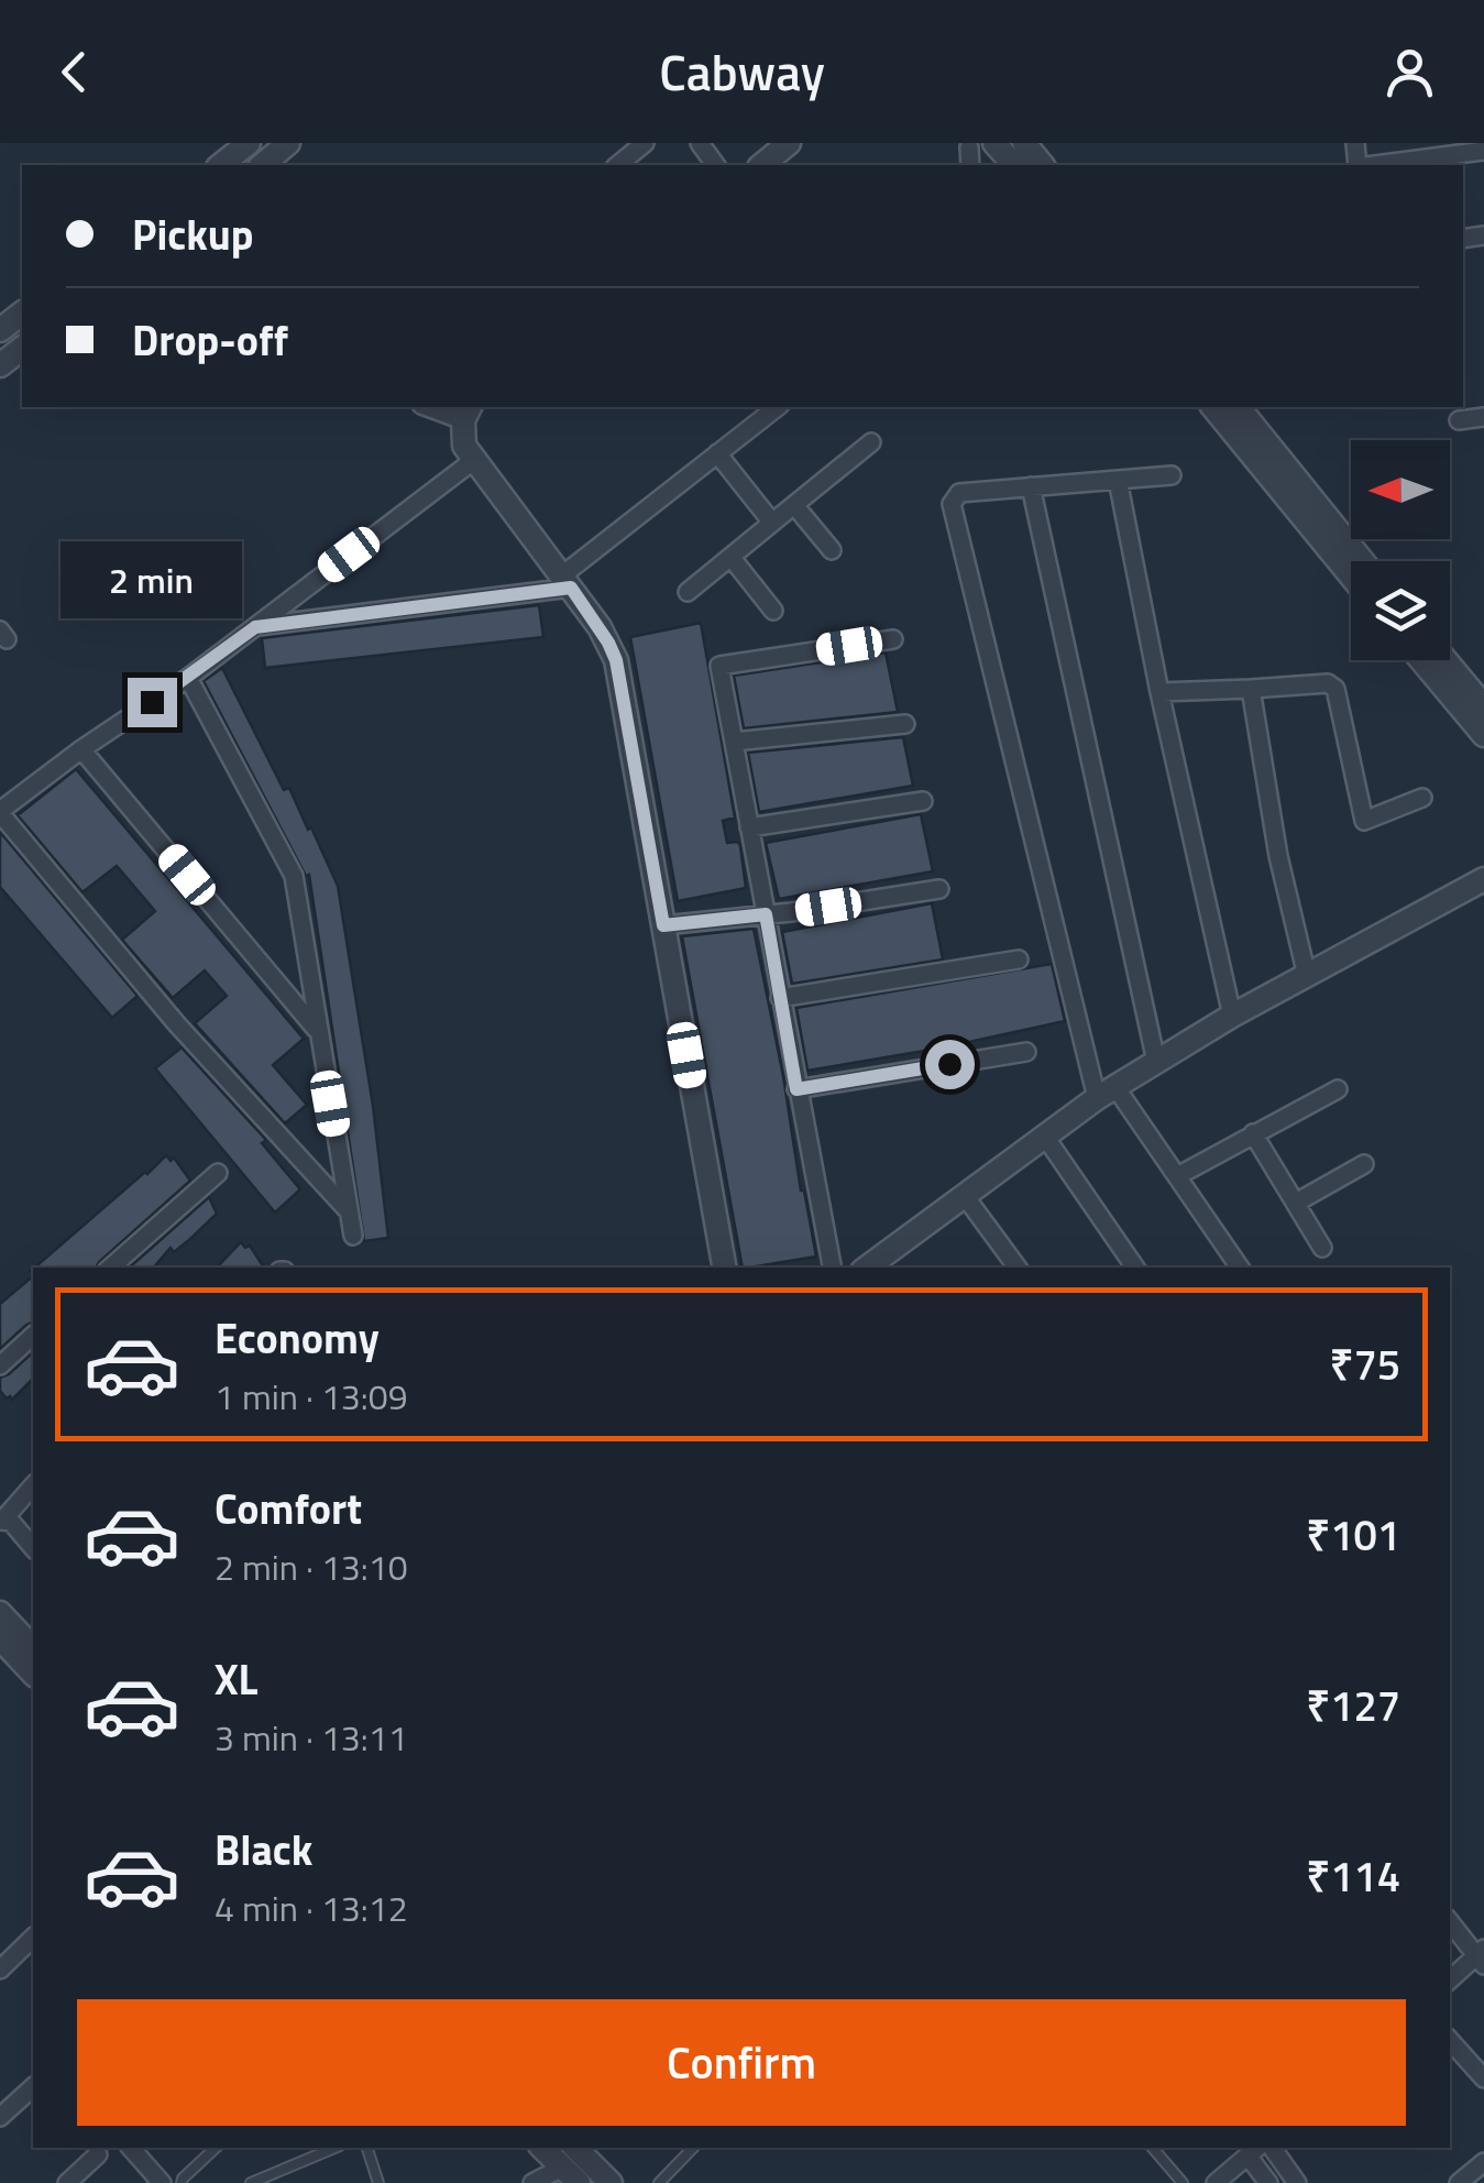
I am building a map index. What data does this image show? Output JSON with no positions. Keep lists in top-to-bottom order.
{
  "north": "left",
  "page": {
    "header": "Cabway",
    "banner": ["Pickup", "Drop-off"],
    "bubble": "2 min",
    "list": [
      {
        "name": "Economy",
        "note": "1 min · 13:09",
        "value": "₹75"
      },
      {
        "name": "Comfort",
        "note": "2 min · 13:10",
        "value": "₹101"
      },
      {
        "name": "XL",
        "note": "3 min · 13:11",
        "value": "₹127"
      },
      {
        "name": "Black",
        "note": "4 min · 13:12",
        "value": "₹114"
      }
    ],
    "buttons": "Confirm"
  }
}
